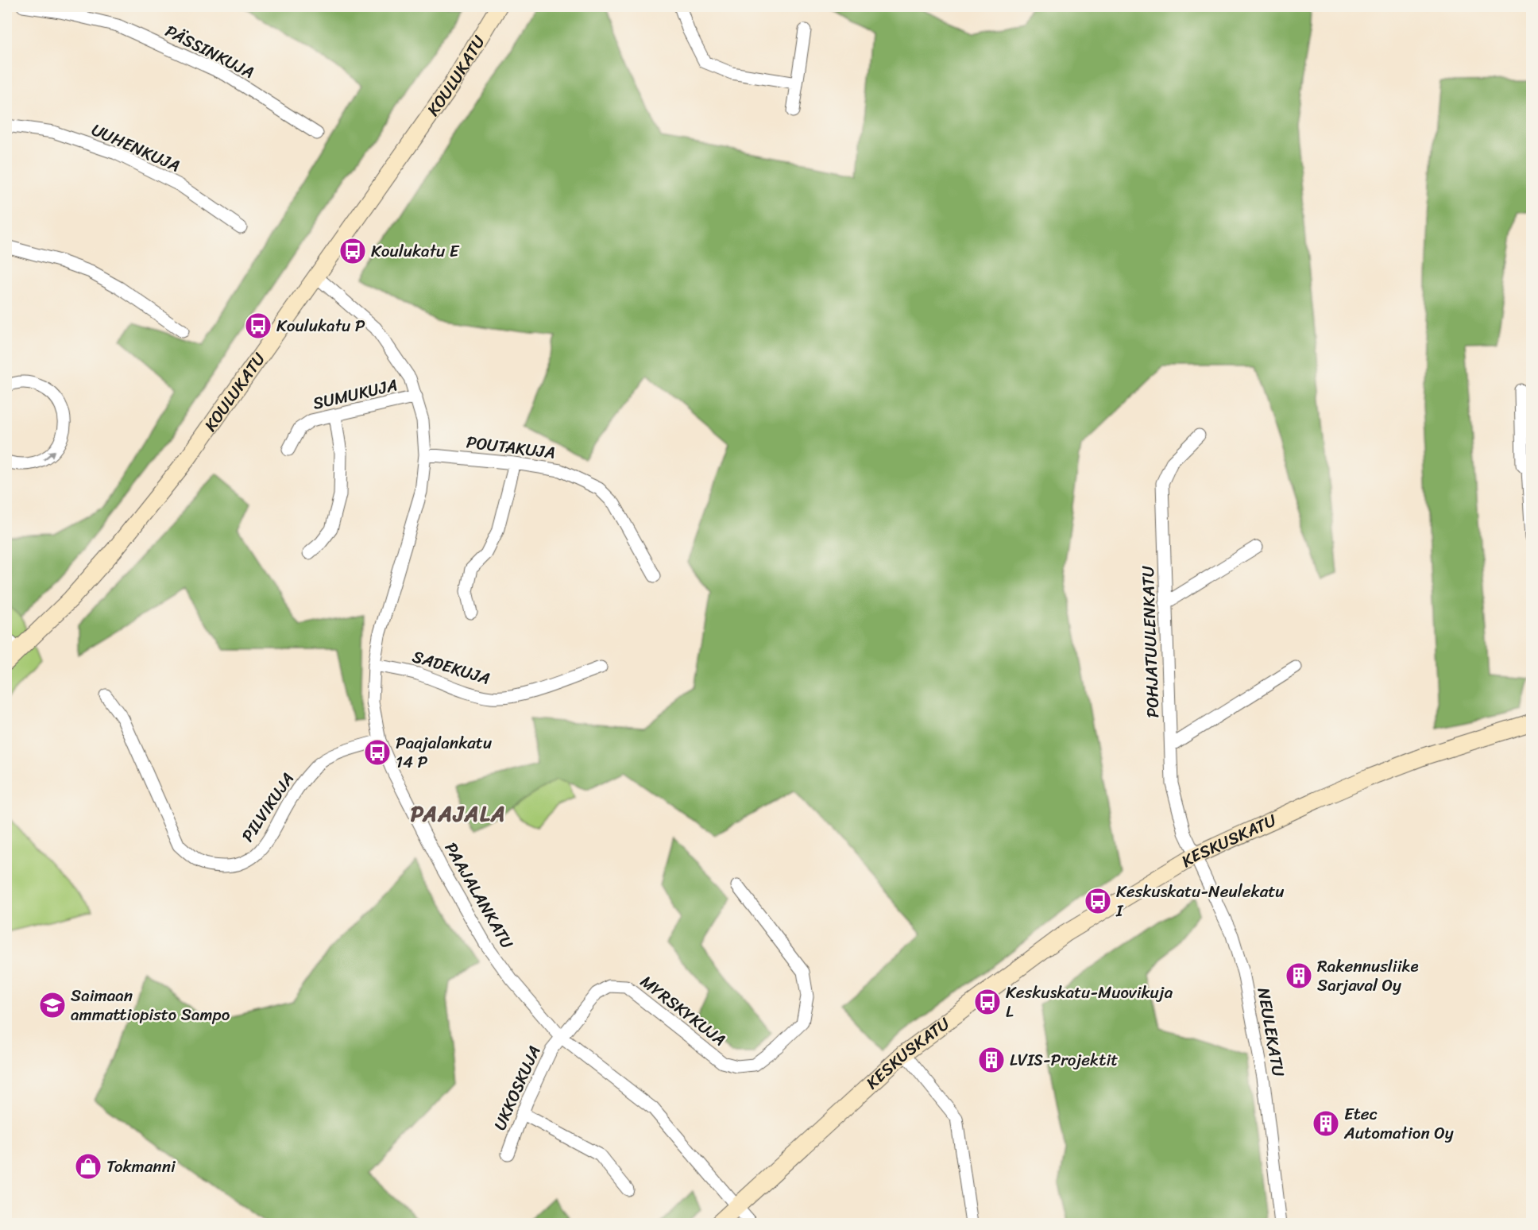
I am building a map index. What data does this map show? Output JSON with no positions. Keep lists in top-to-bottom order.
{
  "streets": {
    "main road": ["KOULUKATU", "KESKUSKATU"],
    "street": [
      "PÄSSINKUJA",
      "UUHENKUJA",
      "SUMUKUJA",
      "POUTAKUJA",
      "POHJATUULENKATU",
      "SADEKUJA",
      "PILVIKUJA",
      "PAAJALANKATU",
      "MYRSKYKUJA",
      "NEULEKATU",
      "UKKOSKUJA"
    ]
  },
  "crossings": [
    ["KOULUKATU", "PAAJALANKATU"],
    ["SUMUKUJA", "PAAJALANKATU"],
    ["POUTAKUJA", "PAAJALANKATU"],
    ["POHJATUULENKATU", "KESKUSKATU"],
    ["POHJATUULENKATU", "NEULEKATU"],
    ["SADEKUJA", "PAAJALANKATU"],
    ["PILVIKUJA", "PAAJALANKATU"],
    ["KESKUSKATU", "PAAJALANKATU"],
    ["KESKUSKATU", "NEULEKATU"],
    ["PAAJALANKATU", "MYRSKYKUJA"],
    ["PAAJALANKATU", "UKKOSKUJA"],
    ["MYRSKYKUJA", "UKKOSKUJA"]
  ],
  "districts": ["PAAJALA"],
  "places": {
    "bus stop": [
      "Koulukatu E",
      "Koulukatu P",
      "Paajalankatu 14 P",
      "Keskuskatu-Neulekatu I",
      "Keskuskatu-Muovikuja L"
    ],
    "building": ["Rakennusliike Sarjaval Oy", "LVIS-Projektit", "Etec Automation Oy"],
    "school or university": ["Saimaan ammattiopisto Sampo"],
    "shop": ["Tokmanni"]
  }
}
